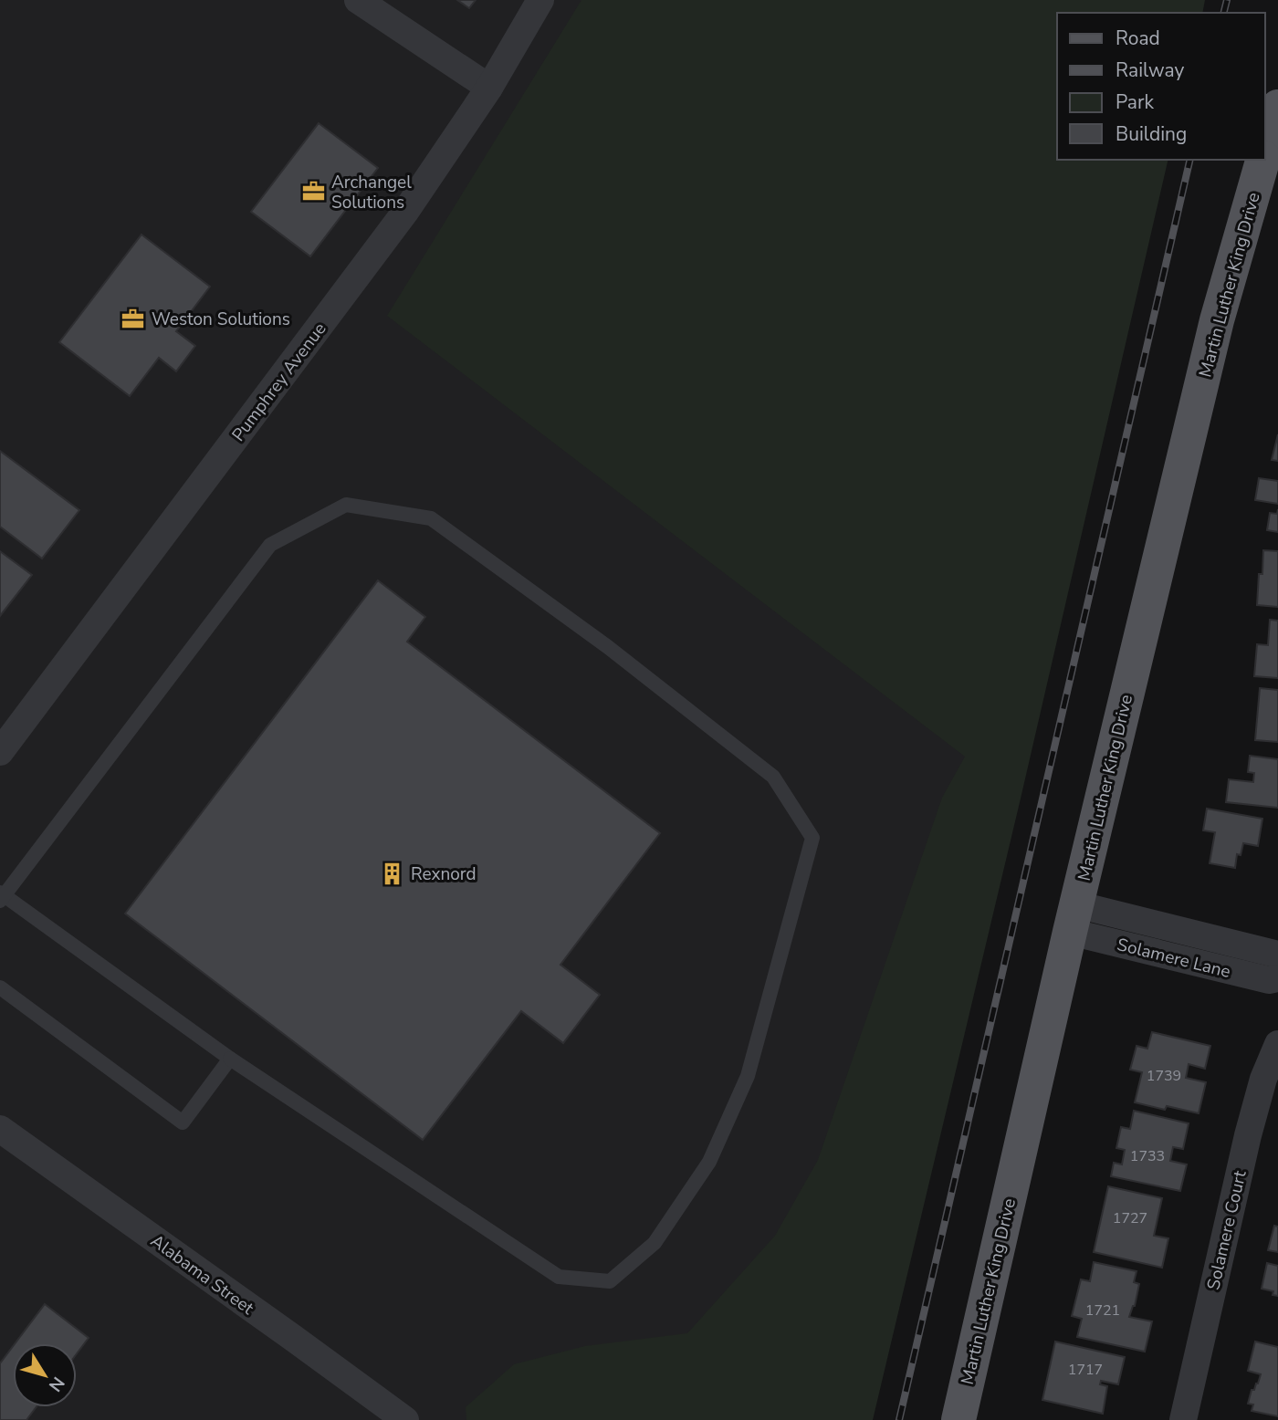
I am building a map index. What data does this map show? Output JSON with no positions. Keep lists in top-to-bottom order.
{
  "streets": {
    "main road": ["Martin Luther King Drive"],
    "street": [
      "Pumphrey Avenue",
      "Solamere Lane",
      "Solamere Court",
      "Alabama Street"
    ]
  },
  "crossings": [
    ["Martin Luther King Drive", "Solamere Lane"]
  ],
  "places": {
    "office": ["Archangel Solutions", "Weston Solutions"],
    "building": ["Rexnord"]
  },
  "house_numbers": [
    "1739",
    "1733",
    "1727",
    "1721",
    "1717"
  ],
  "legend": [
    "Road",
    "Railway",
    "Park",
    "Building"
  ],
  "north": "bottom right"
}
